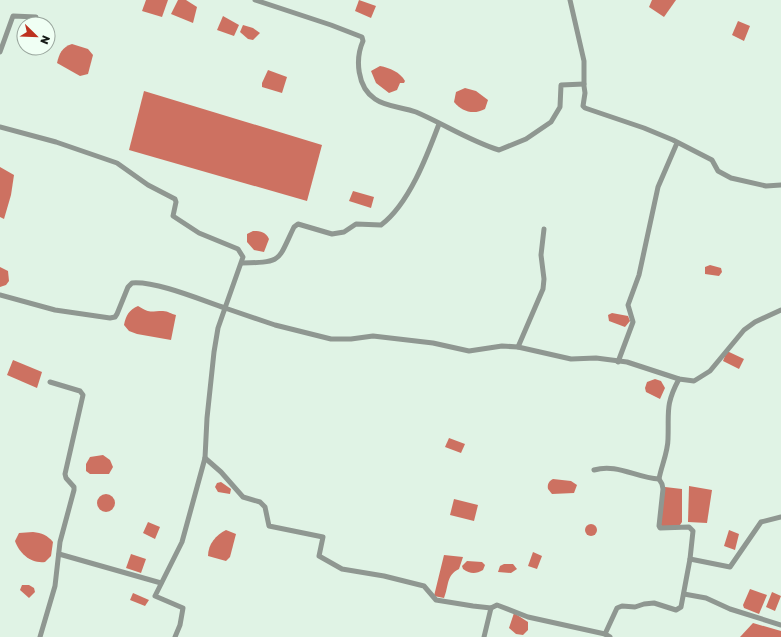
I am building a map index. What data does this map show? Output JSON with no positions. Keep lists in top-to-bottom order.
{
  "north": "bottom right"
}
